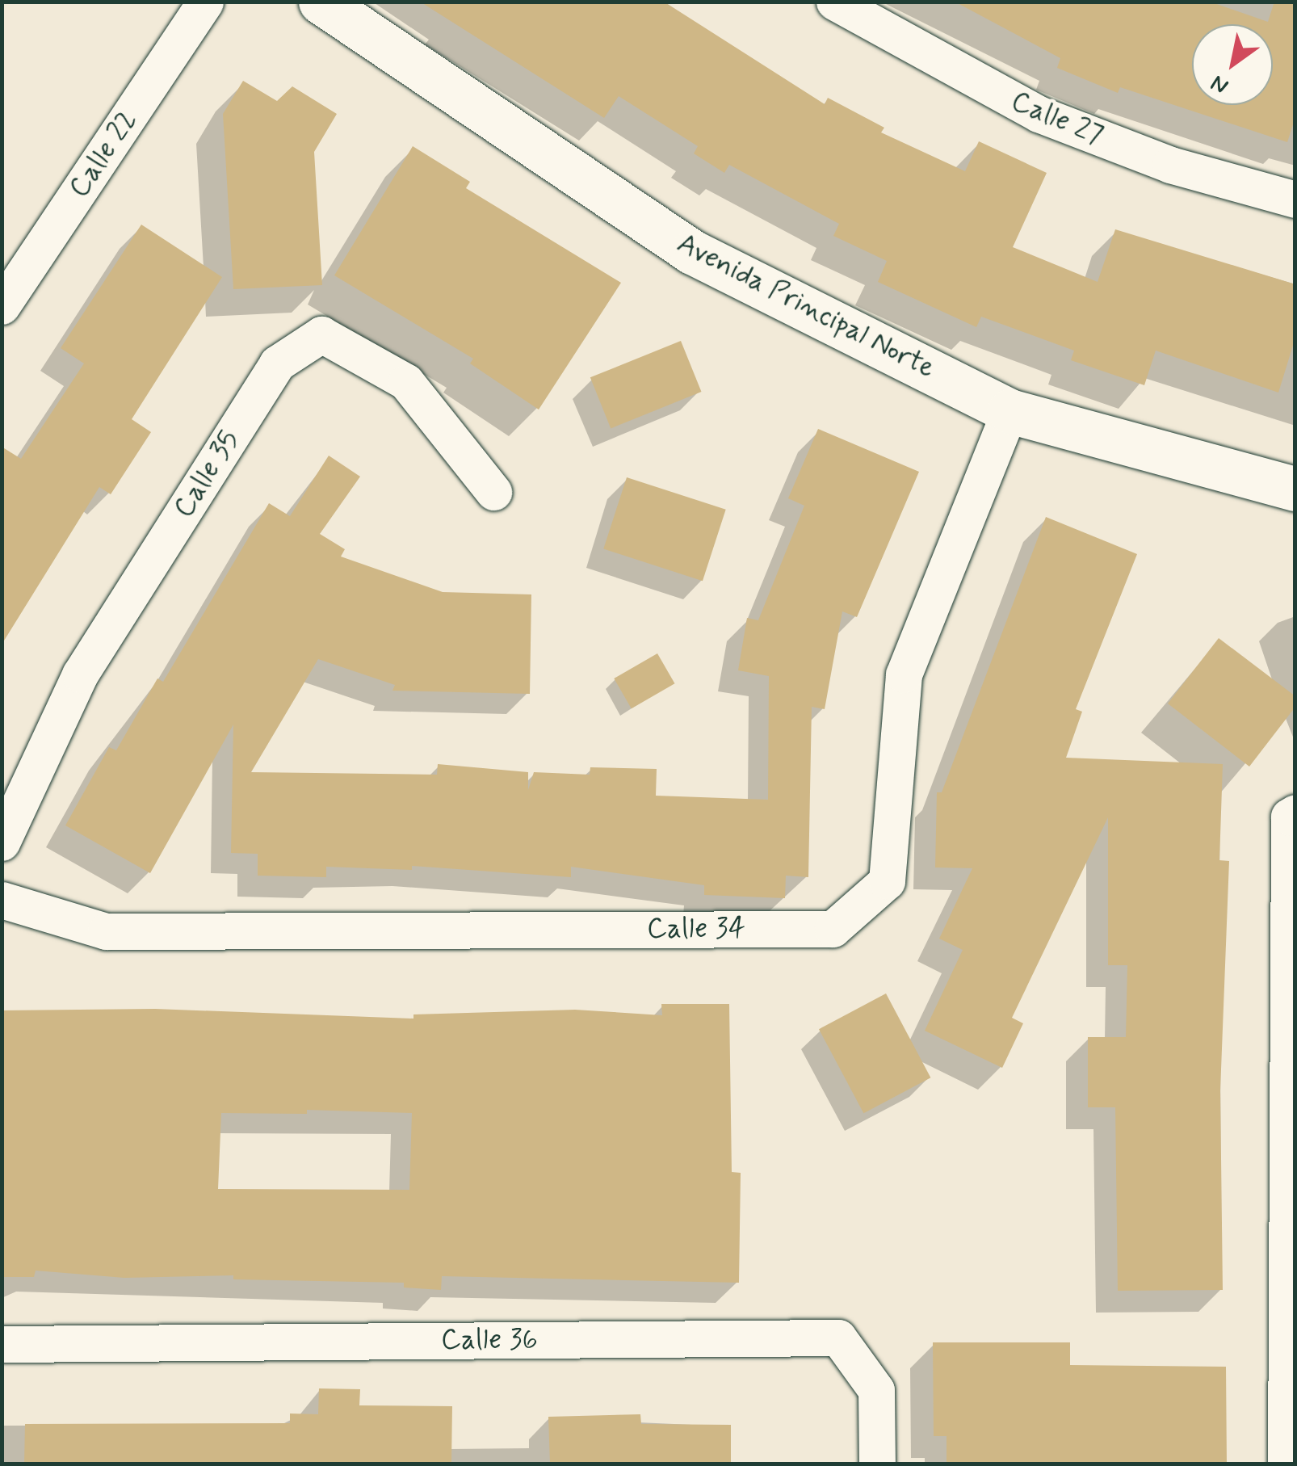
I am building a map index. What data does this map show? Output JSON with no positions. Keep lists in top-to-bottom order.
{
  "streets": {
    "street": [
      "Calle 27",
      "Calle 22",
      "Avenida Principal Norte",
      "Calle 35",
      "Calle 34",
      "Calle 36"
    ]
  },
  "crossings": [
    ["Avenida Principal Norte", "Calle 34"]
  ],
  "north": "bottom left"
}
